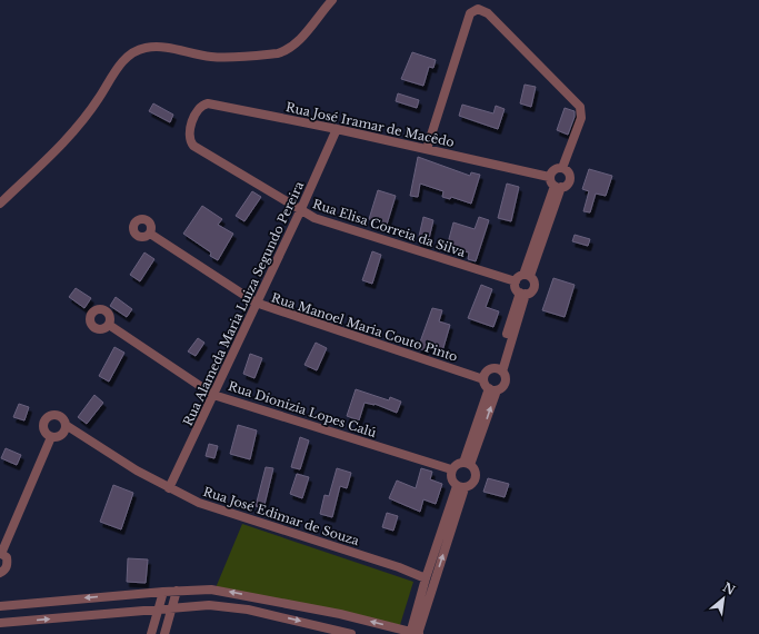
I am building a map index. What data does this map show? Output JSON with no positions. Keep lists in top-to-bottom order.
{
  "streets": {
    "street": [
      "Rua José Iramar de Macêdo",
      "Rua Elisa Correia da Silva",
      "Rua Alameda Maria Luiza Segundo Pereira",
      "Rua Manoel Maria Couto Pinto",
      "Rua Dionizia Lopes Calú",
      "Rua José Edimar de Souza"
    ]
  },
  "crossings": [
    ["Rua José Iramar de Macêdo", "Rua Elisa Correia da Silva"],
    ["Rua José Iramar de Macêdo", "Rua Alameda Maria Luiza Segundo Pereira"],
    ["Rua Elisa Correia da Silva", "Rua Alameda Maria Luiza Segundo Pereira"],
    ["Rua Alameda Maria Luiza Segundo Pereira", "Rua Manoel Maria Couto Pinto"],
    ["Rua Alameda Maria Luiza Segundo Pereira", "Rua Dionizia Lopes Calú"],
    ["Rua Alameda Maria Luiza Segundo Pereira", "Rua José Edimar de Souza"]
  ],
  "north": "top right"
}
